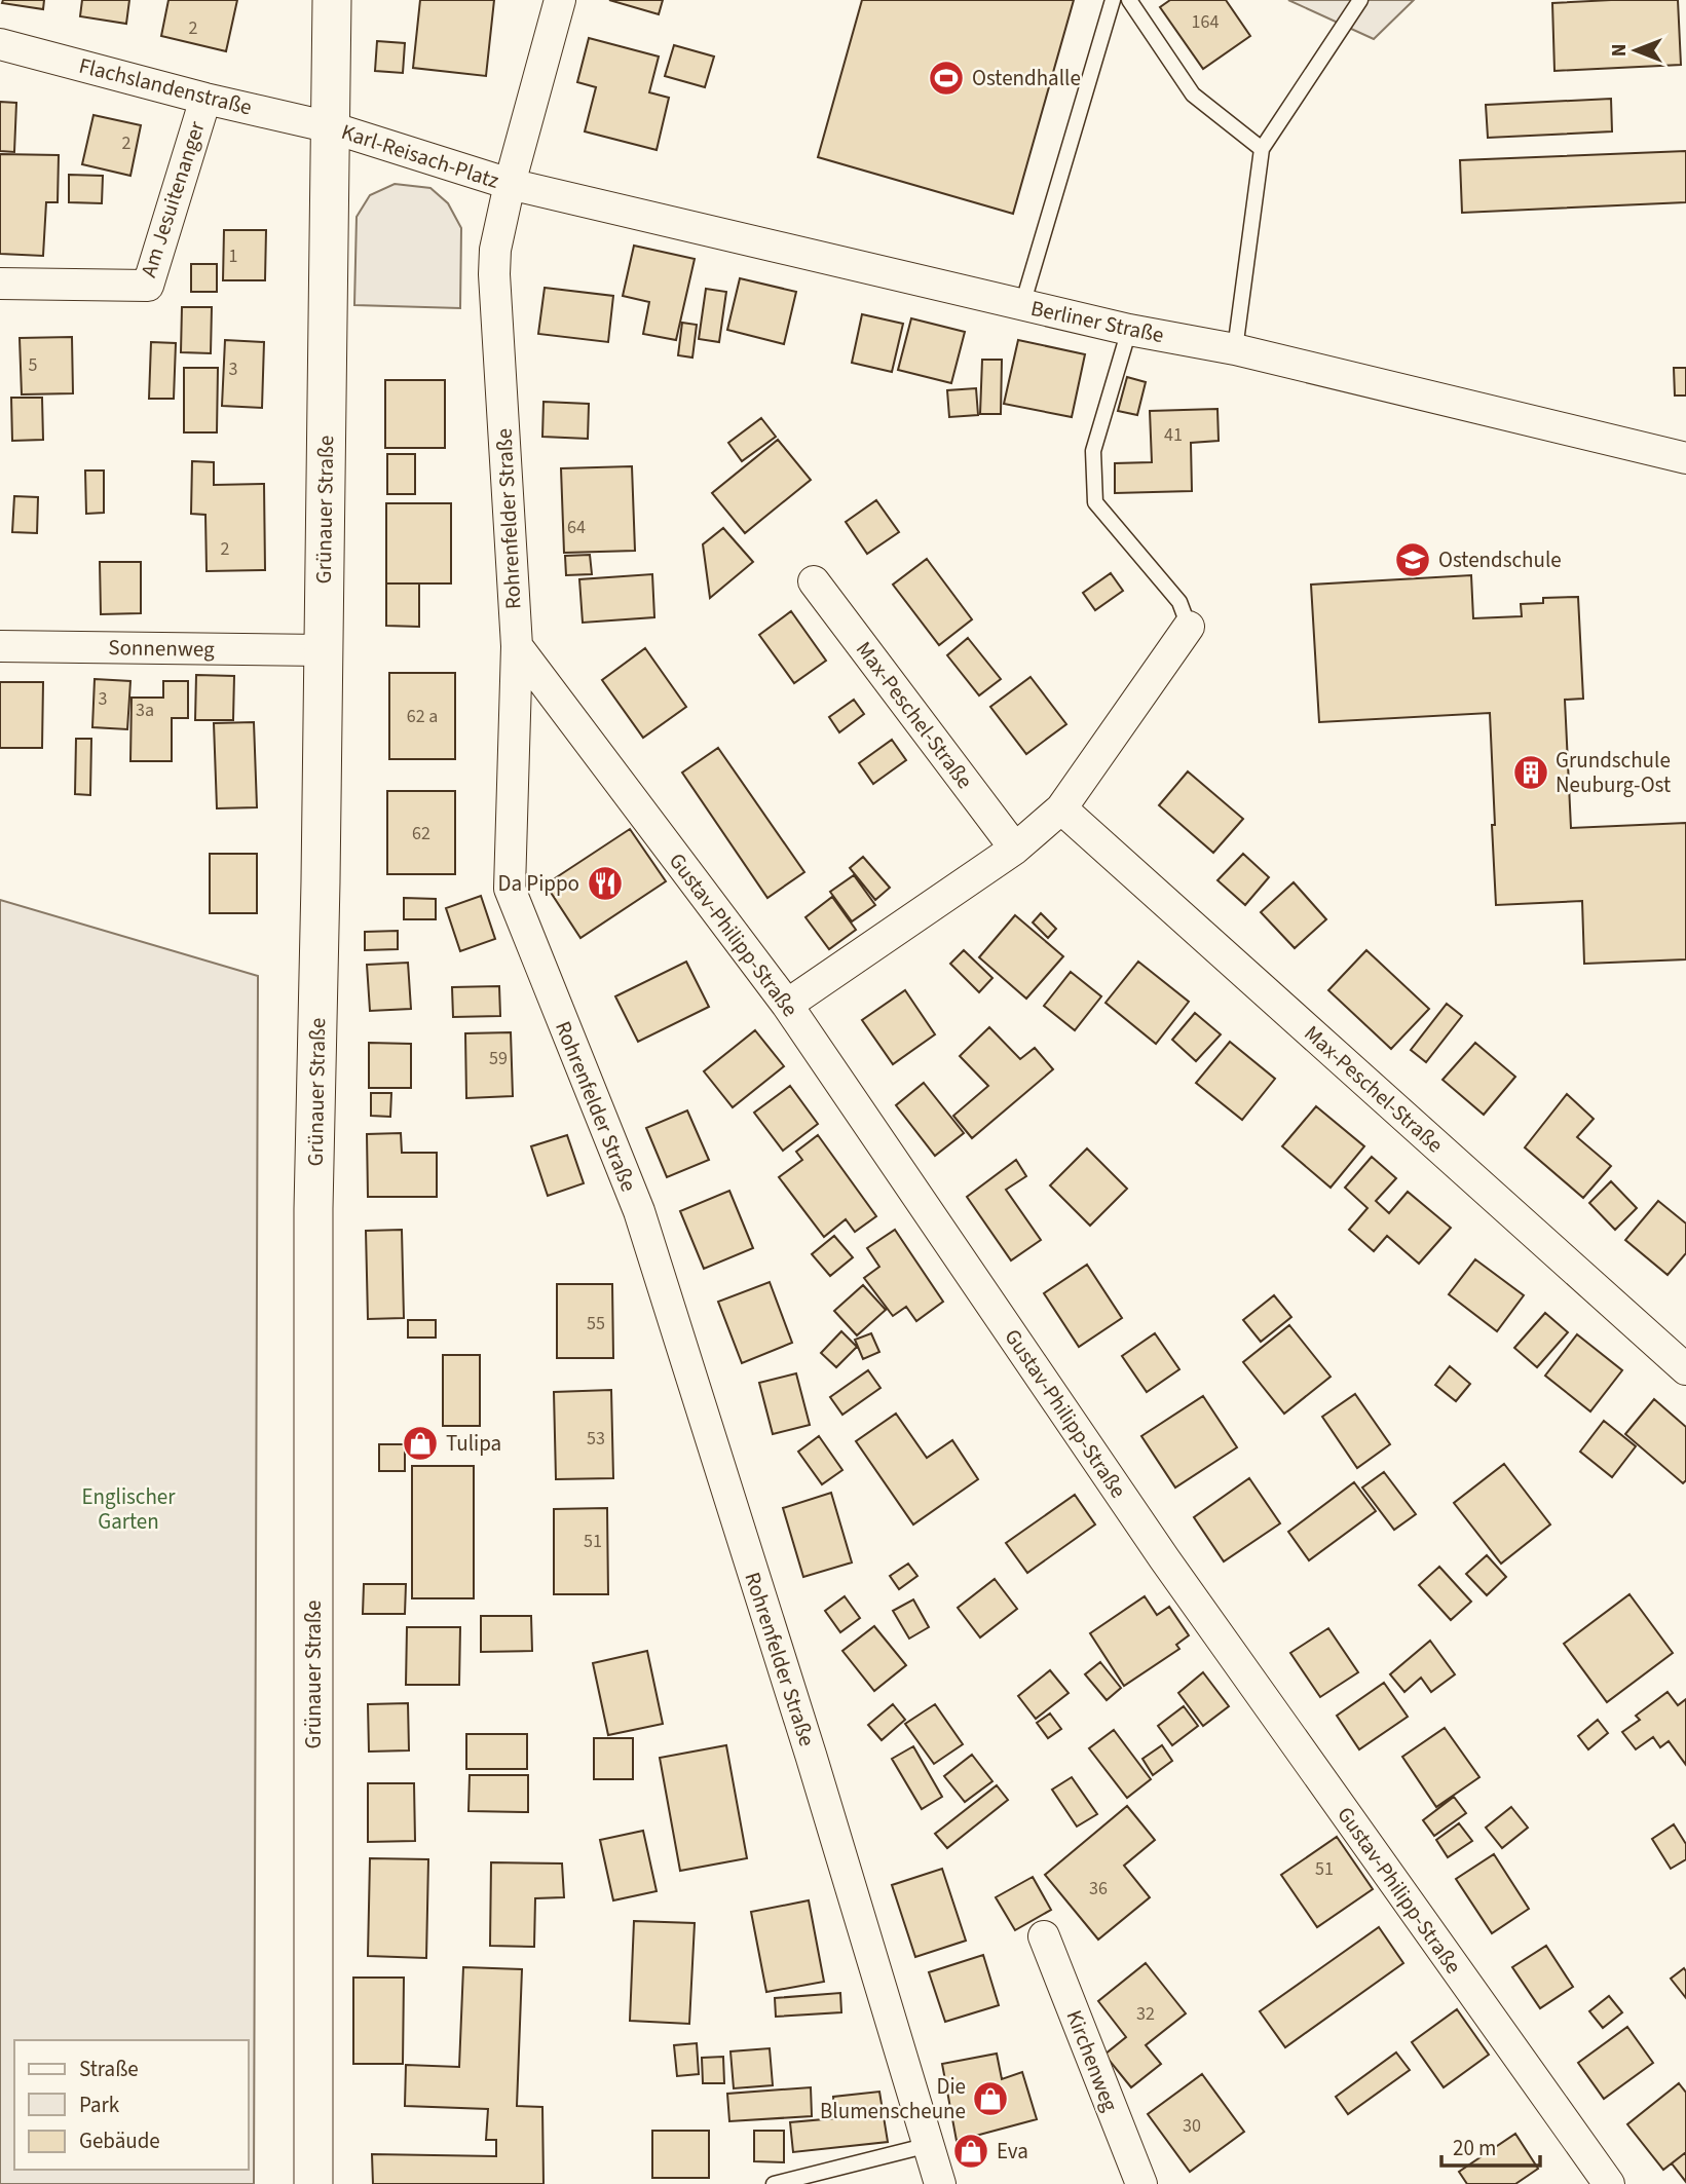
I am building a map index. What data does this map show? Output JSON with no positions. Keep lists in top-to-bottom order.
{
  "streets": {
    "street": [
      "Flachslandenstraße",
      "Karl-Reisach-Platz",
      "Am Jesuitenanger",
      "Berliner Straße",
      "Grünauer Straße",
      "Rohrenfelder Straße",
      "Sonnenweg",
      "Max-Peschel-Straße",
      "Gustav-Philipp-Straße",
      "Kirchenweg"
    ]
  },
  "crossings": [
    ["Flachslandenstraße", "Karl-Reisach-Platz"],
    ["Flachslandenstraße", "Am Jesuitenanger"],
    ["Flachslandenstraße", "Grünauer Straße"],
    ["Karl-Reisach-Platz", "Berliner Straße"],
    ["Karl-Reisach-Platz", "Grünauer Straße"],
    ["Karl-Reisach-Platz", "Rohrenfelder Straße"],
    ["Berliner Straße", "Rohrenfelder Straße"],
    ["Grünauer Straße", "Sonnenweg"],
    ["Rohrenfelder Straße", "Gustav-Philipp-Straße"]
  ],
  "parks": ["Englischer Garten"],
  "places": {
    "sports": ["Ostendhalle"],
    "school or university": ["Ostendschule"],
    "building": ["Grundschule Neuburg-Ost"],
    "restaurant": ["Da Pippo"],
    "shop": ["Tulipa", "Die Blumenscheune", "Eva"]
  },
  "house_numbers": [
    "164",
    "2",
    "2",
    "1",
    "5",
    "3",
    "41",
    "64",
    "2",
    "3",
    "3a",
    "62 a",
    "62",
    "59",
    "55",
    "53",
    "51",
    "51",
    "36",
    "32",
    "30"
  ],
  "legend": ["Straße", "Park", "Gebäude"],
  "scale_bar": "20 m",
  "north": "left"
}
